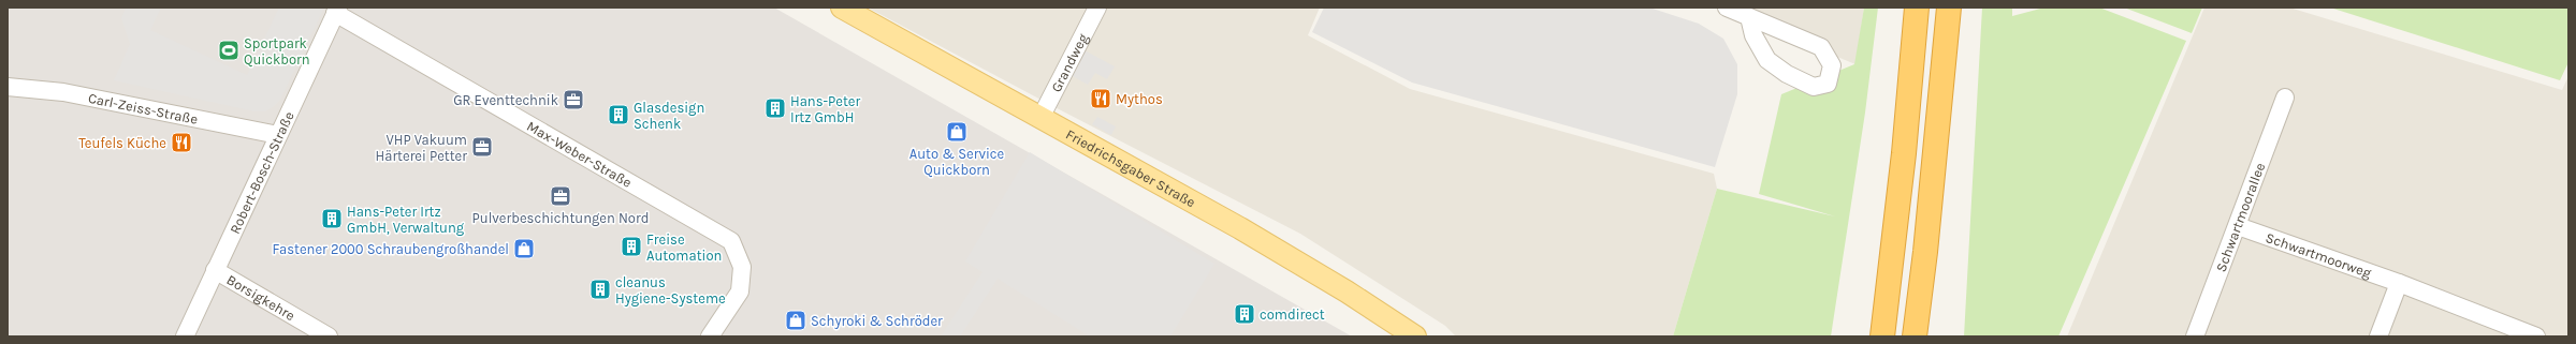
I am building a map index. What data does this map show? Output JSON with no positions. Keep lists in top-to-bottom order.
{
  "streets": {
    "main road": ["Friedrichsgaber Straße"],
    "street": [
      "Grandweg",
      "Carl-Zeiss-Straße",
      "Max-Weber-Straße",
      "Robert-Bosch-Straße",
      "Schwartmoorallee",
      "Schwartmoorweg",
      "Borsigkehre"
    ]
  },
  "crossings": [
    ["Grandweg", "Friedrichsgaber Straße"],
    ["Carl-Zeiss-Straße", "Robert-Bosch-Straße"],
    ["Max-Weber-Straße", "Robert-Bosch-Straße"],
    ["Robert-Bosch-Straße", "Borsigkehre"],
    ["Schwartmoorallee", "Schwartmoorweg"]
  ],
  "places": {
    "sports": ["Sportpark Quickborn"],
    "restaurant": ["Mythos", "Teufels Küche"],
    "office": ["GR Eventtechnik", "VHP Vakuum Härterei Petter", "Pulverbeschichtungen Nord"],
    "building": [
      "Hans-Peter Irtz GmbH",
      "Glasdesign Schenk",
      "Hans-Peter Irtz GmbH, Verwaltung",
      "Freise Automation",
      "cleanus Hygiene-Systeme",
      "comdirect"
    ],
    "shop": ["Auto & Service Quickborn", "Fastener 2000 Schraubengroßhandel", "Schyroki & Schröder"]
  }
}
